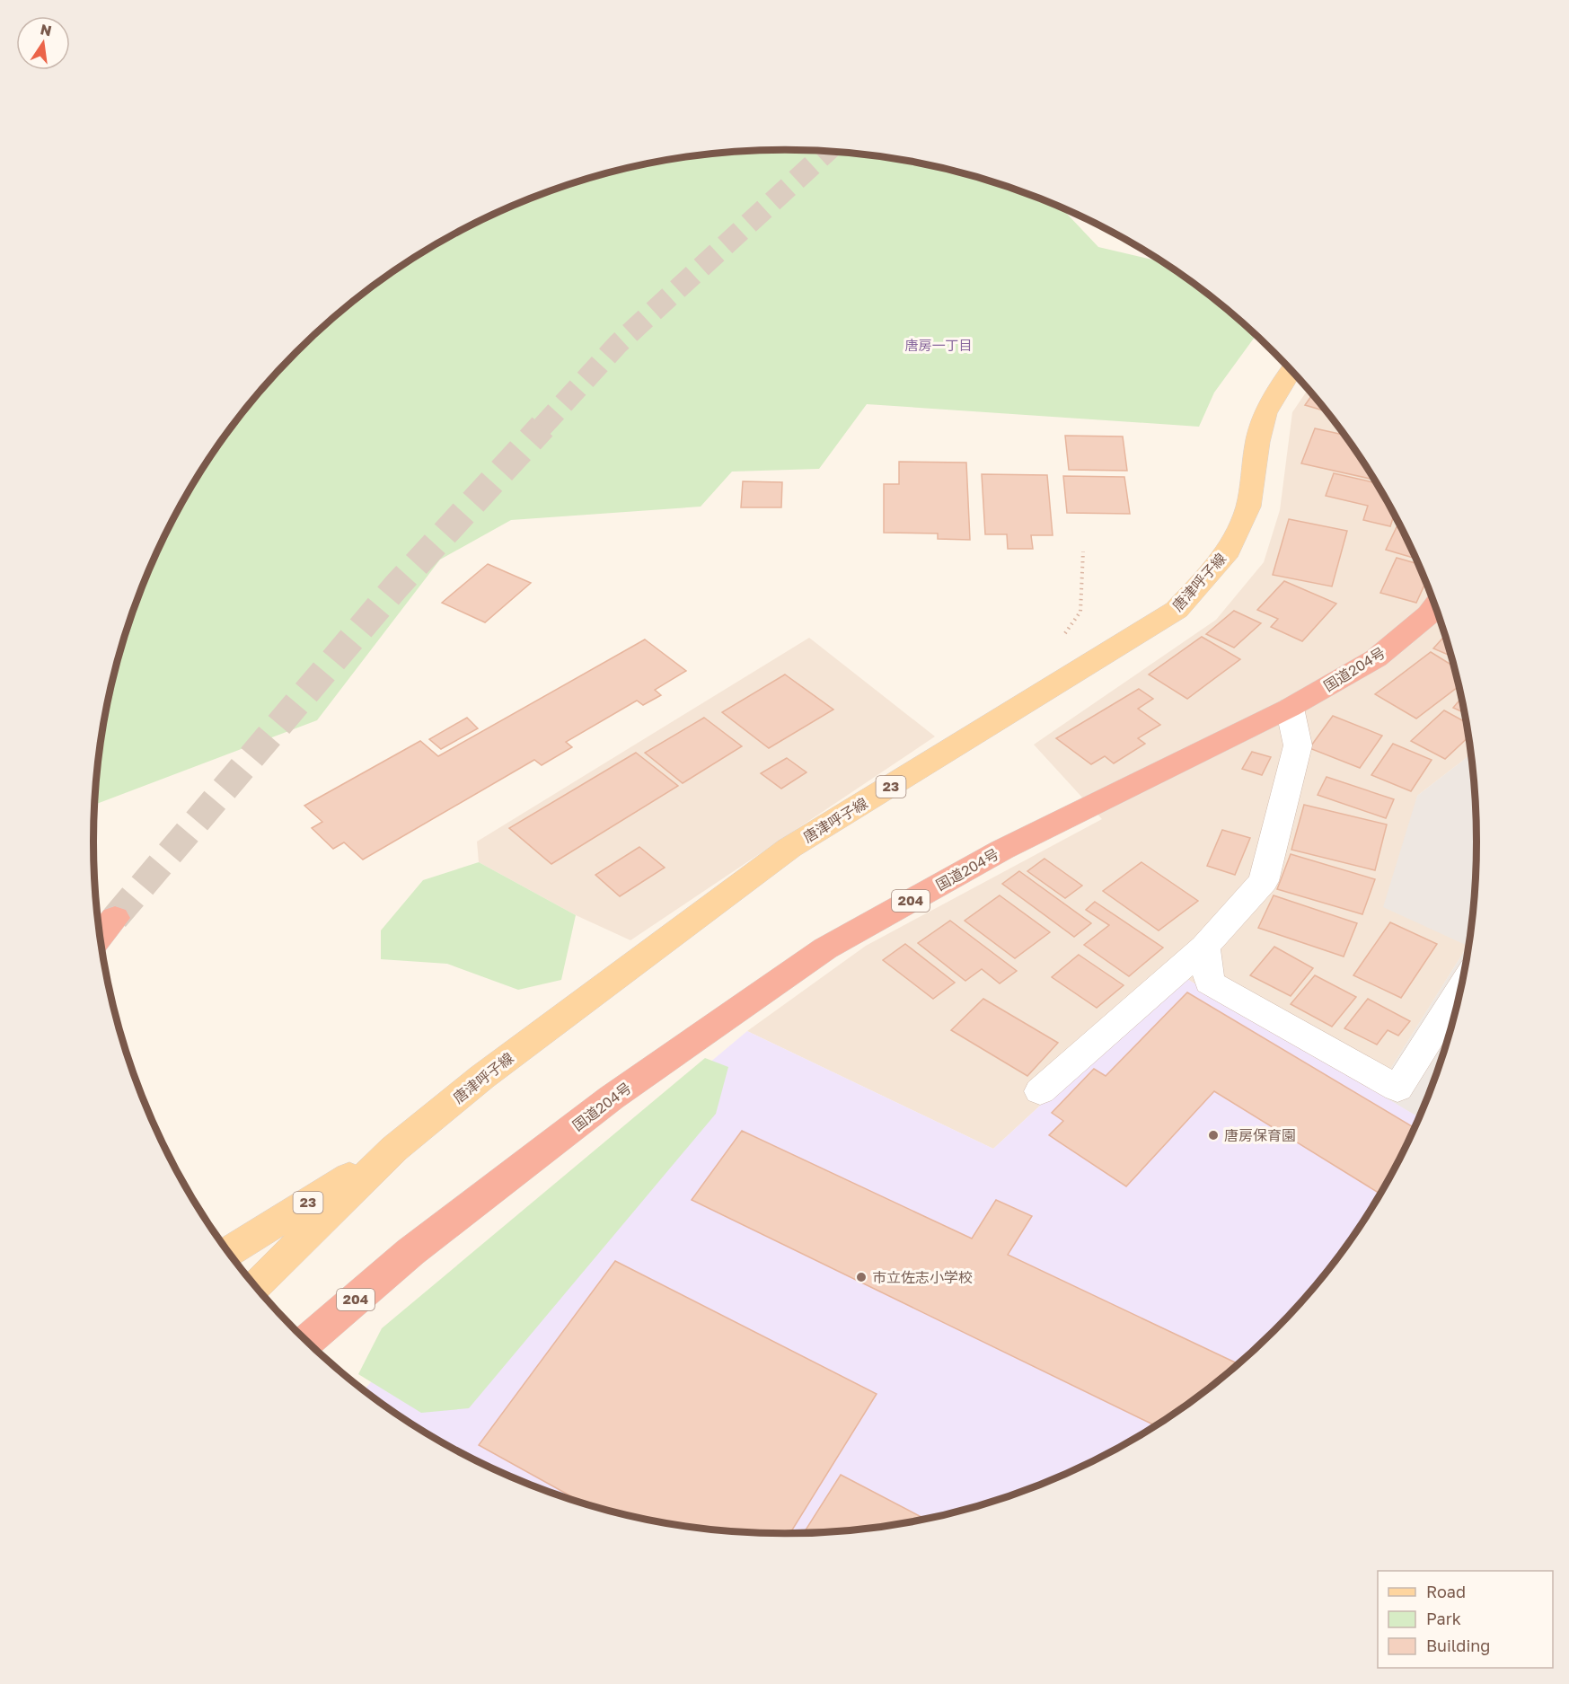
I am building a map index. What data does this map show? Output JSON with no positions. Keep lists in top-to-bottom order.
{
  "streets": {
    "highway": ["国道204号", "204"],
    "main road": ["唐津呼子線", "23"]
  },
  "districts": ["唐房一丁目"],
  "places": ["唐房保育園", "市立佐志小学校"],
  "legend": ["Road", "Park", "Building"],
  "north": "top"
}
